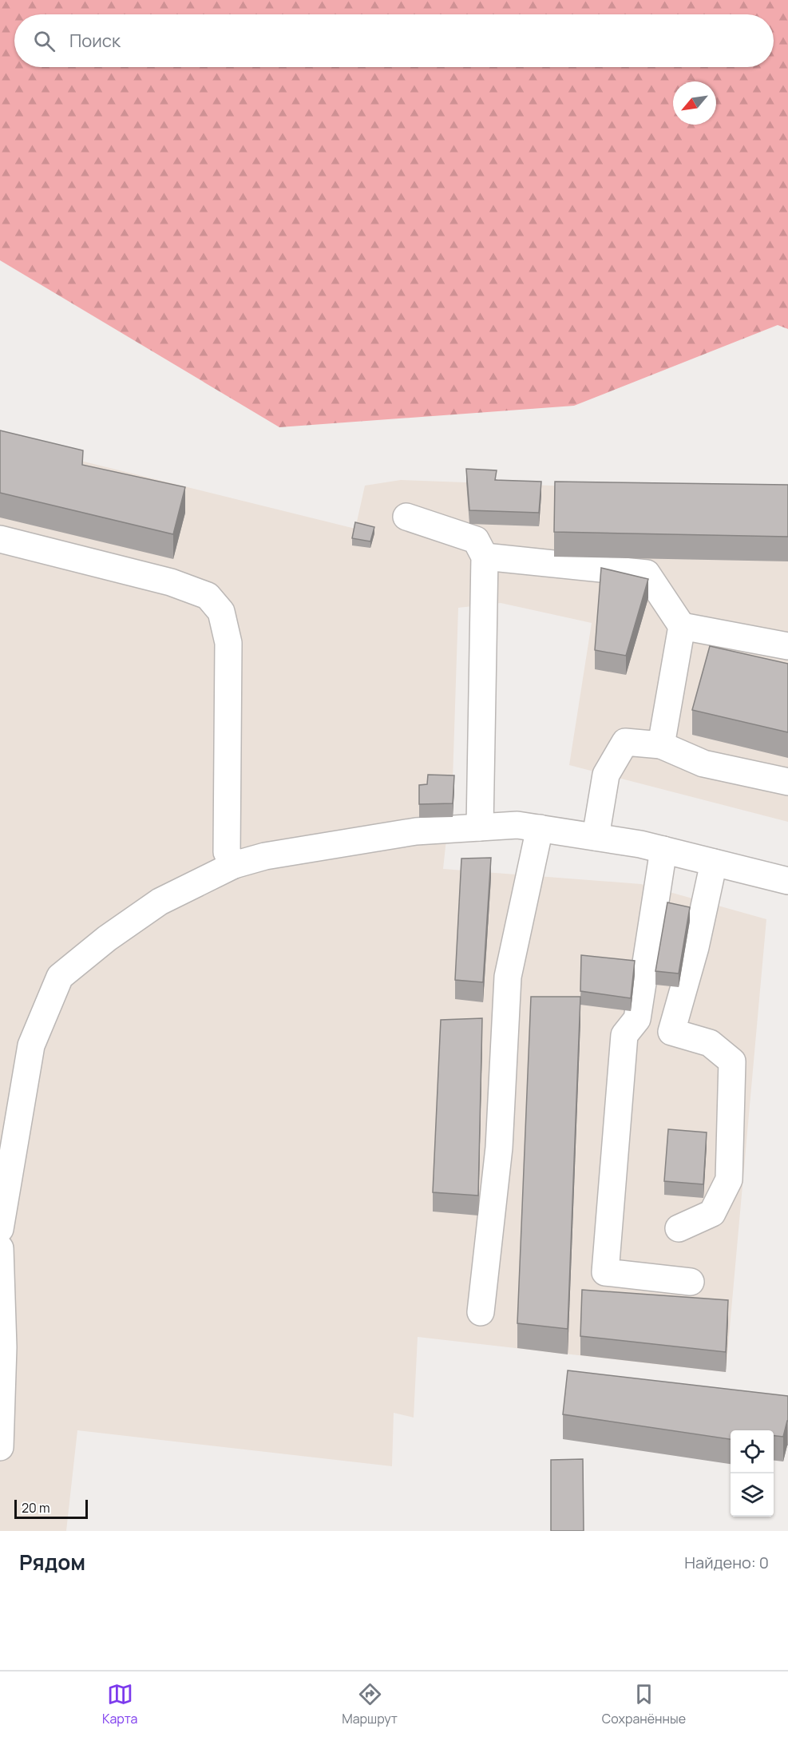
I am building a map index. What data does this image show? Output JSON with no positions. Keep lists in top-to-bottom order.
{
  "scale_bar": "20 m",
  "north": "bottom left",
  "page": {
    "search": "Поиск",
    "scale": "20 m",
    "heading": ["Рядом", "Найдено: 0"],
    "nav": ["Карта", "Маршрут", "Сохранённые"]
  }
}
